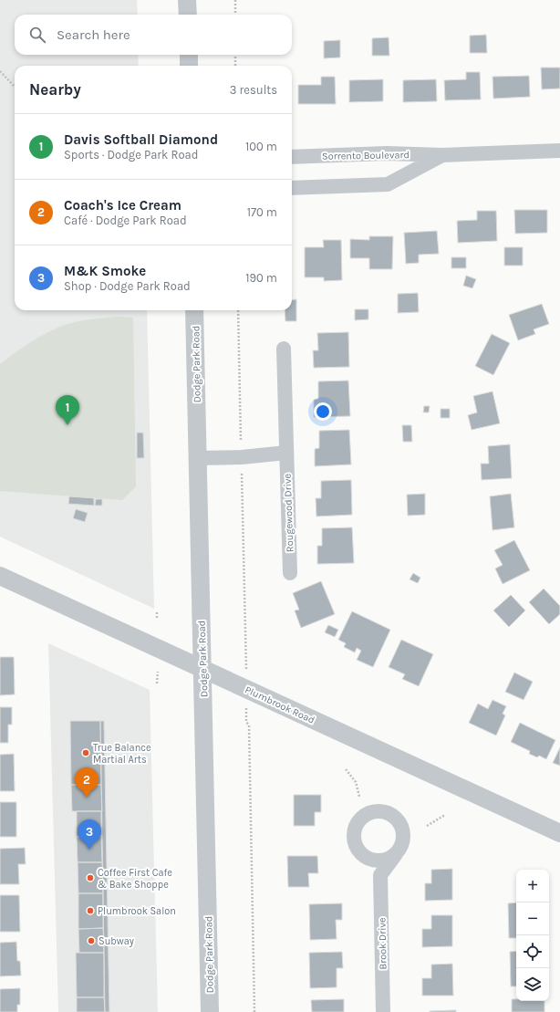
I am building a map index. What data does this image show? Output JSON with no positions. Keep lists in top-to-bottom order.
{
  "streets": {
    "street": [
      "Sorrento Boulevard",
      "Dodge Park Road",
      "Rougewood Drive",
      "Plumbrook Road",
      "Brook Drive"
    ]
  },
  "crossings": [
    ["Dodge Park Road", "Plumbrook Road"]
  ],
  "places": [
    "True Balance Martial Arts",
    "Coffee First Cafe & Bake Shoppe",
    "Plumbrook Salon",
    "Subway"
  ],
  "page": {
    "search": "Search here",
    "heading": ["Nearby", "3 results"],
    "list": [
      {
        "mark": "1",
        "name": "Davis Softball Diamond",
        "note": "Sports · Dodge Park Road",
        "value": "100 m"
      },
      {
        "mark": "2",
        "name": "Coach's Ice Cream",
        "note": "Café · Dodge Park Road",
        "value": "170 m"
      },
      {
        "mark": "3",
        "name": "M&K Smoke",
        "note": "Shop · Dodge Park Road",
        "value": "190 m"
      }
    ],
    "pins": ["1", "2", "3"],
    "map_buttons": ["+", "−"]
  }
}
